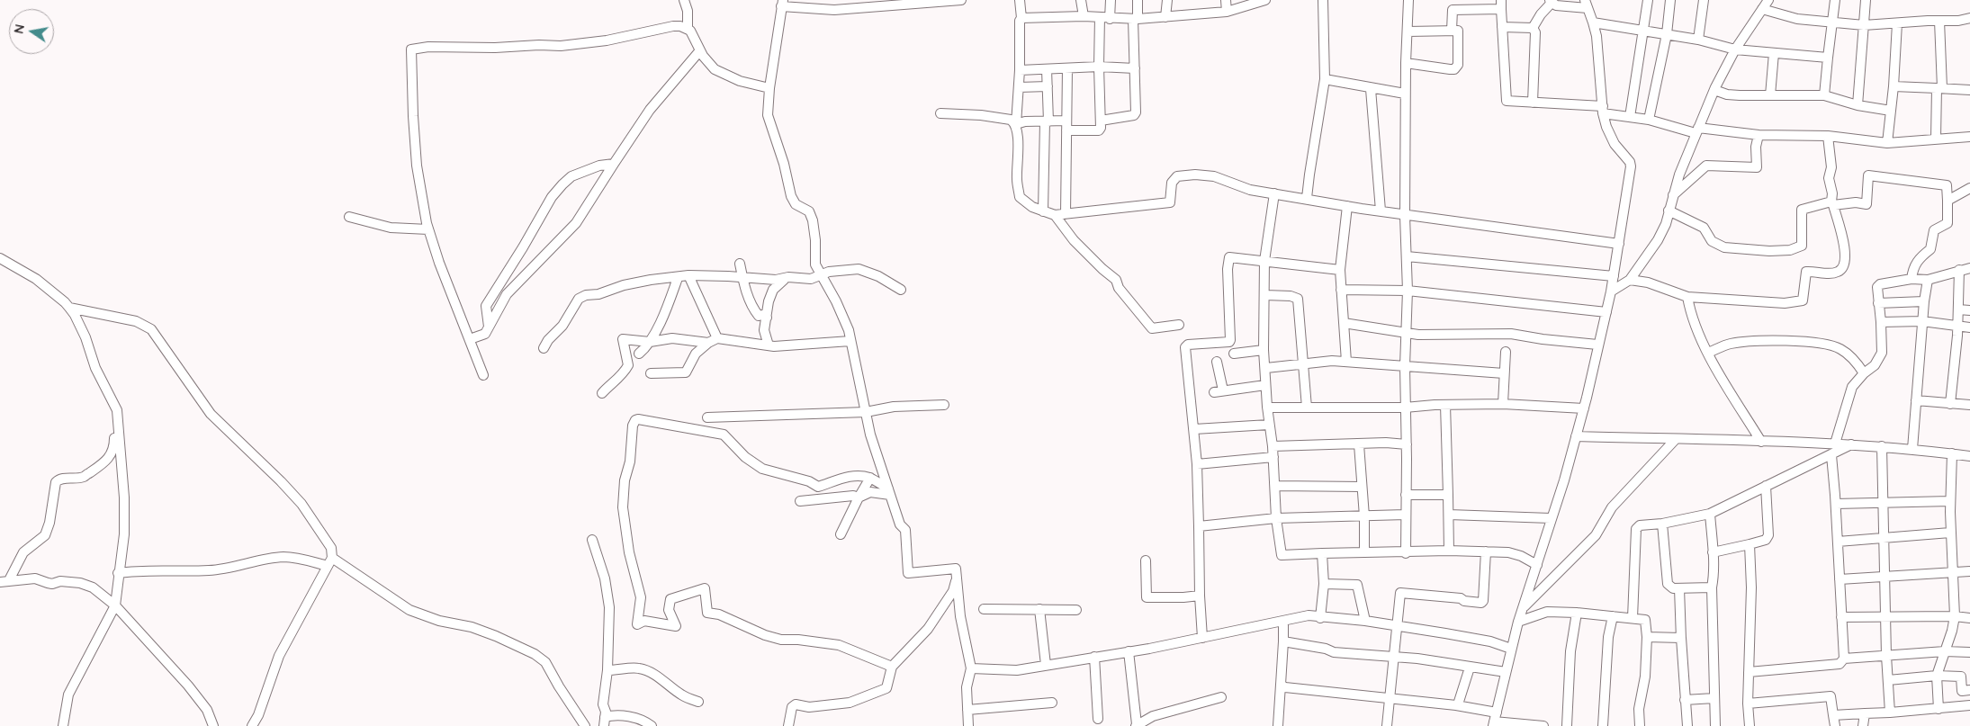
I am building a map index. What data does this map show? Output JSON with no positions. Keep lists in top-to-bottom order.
{
  "north": "left"
}
